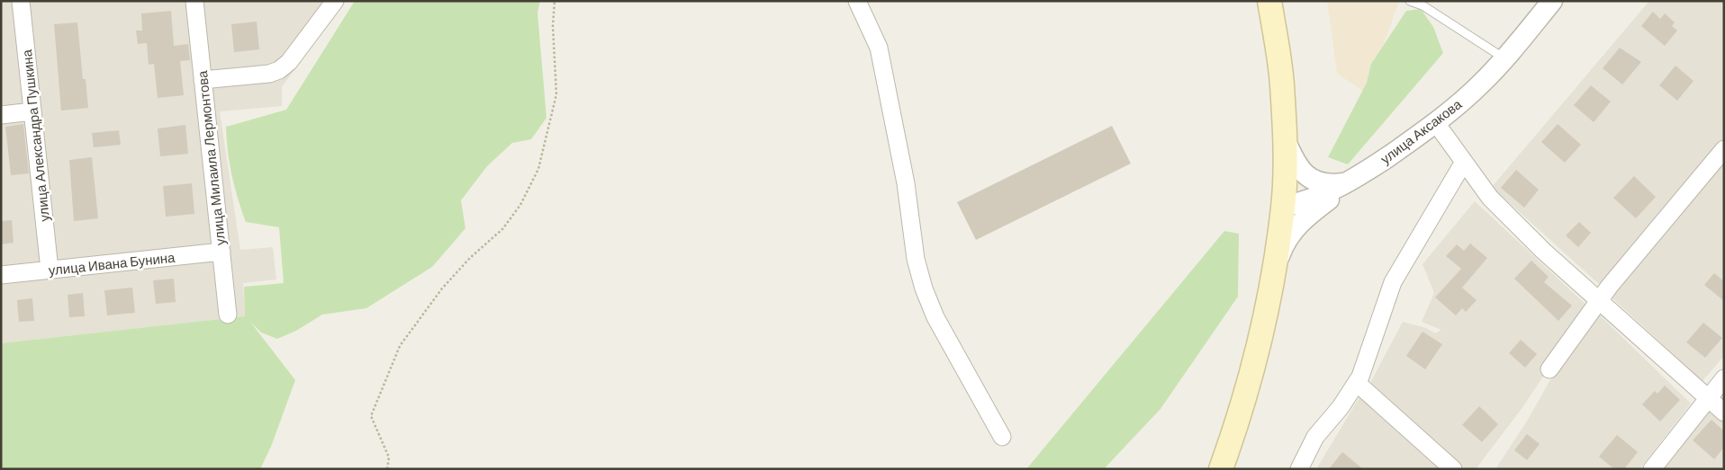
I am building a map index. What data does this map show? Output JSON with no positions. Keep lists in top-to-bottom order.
{
  "streets": {
    "street": [
      "улица Аксакова",
      "улица Александра Пушкина",
      "улица Милаила Лермонтова",
      "улица Ивана Бунина"
    ]
  },
  "crossings": [
    ["улица Александра Пушкина", "улица Ивана Бунина"],
    ["улица Милаила Лермонтова", "улица Ивана Бунина"]
  ]
}
